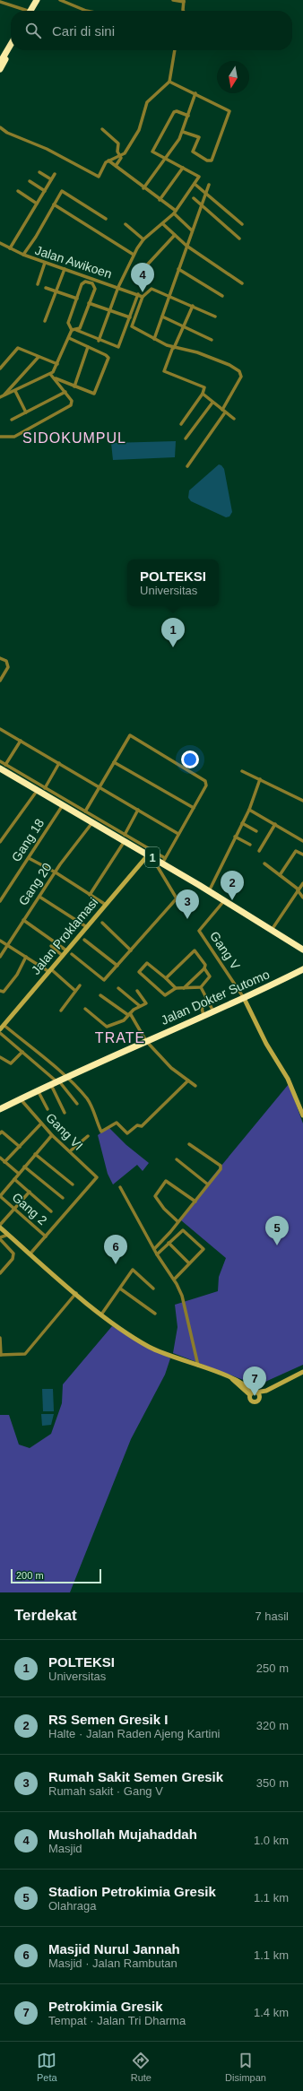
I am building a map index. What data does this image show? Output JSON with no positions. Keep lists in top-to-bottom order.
{
  "streets": {
    "highway": ["1", "Jalan Dokter Sutomo"],
    "main road": ["Jalan Proklamasi"],
    "street": [
      "Jalan Awikoen",
      "Gang 18",
      "Gang 20",
      "Gang V",
      "Gang VI",
      "Gang 2"
    ]
  },
  "crossings": [
    ["Gang 18", "1"],
    ["1", "Gang 20"],
    ["1", "Jalan Proklamasi"],
    ["1", "Gang V"],
    ["Gang V", "Jalan Dokter Sutomo"],
    ["Jalan Dokter Sutomo", "Gang VI"],
    ["Gang VI", "Gang 2"]
  ],
  "districts": ["SIDOKUMPUL", "TRATE"],
  "scale_bar": "200 m",
  "north": "bottom",
  "page": {
    "search": "Cari di sini",
    "pins": [
      "4",
      "1",
      "2",
      "3",
      "5",
      "6",
      "7"
    ],
    "popup": ["POLTEKSI", "Universitas"],
    "scale": "200 m",
    "heading": ["Terdekat", "7 hasil"],
    "list": [
      {
        "mark": "1",
        "name": "POLTEKSI",
        "note": "Universitas",
        "value": "250 m"
      },
      {
        "mark": "2",
        "name": "RS Semen Gresik I",
        "note": "Halte · Jalan Raden Ajeng Kartini",
        "value": "320 m"
      },
      {
        "mark": "3",
        "name": "Rumah Sakit Semen Gresik",
        "note": "Rumah sakit · Gang V",
        "value": "350 m"
      },
      {
        "mark": "4",
        "name": "Mushollah Mujahaddah",
        "note": "Masjid",
        "value": "1.0 km"
      },
      {
        "mark": "5",
        "name": "Stadion Petrokimia Gresik",
        "note": "Olahraga",
        "value": "1.1 km"
      },
      {
        "mark": "6",
        "name": "Masjid Nurul Jannah",
        "note": "Masjid · Jalan Rambutan",
        "value": "1.1 km"
      },
      {
        "mark": "7",
        "name": "Petrokimia Gresik",
        "note": "Tempat · Jalan Tri Dharma",
        "value": "1.4 km"
      }
    ],
    "nav": ["Peta", "Rute", "Disimpan"]
  }
}
